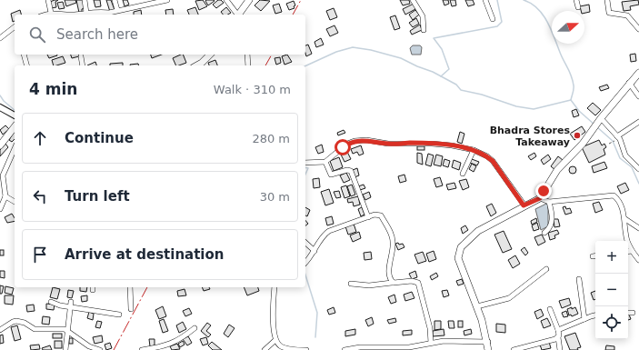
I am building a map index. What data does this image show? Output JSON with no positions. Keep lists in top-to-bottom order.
{
  "places": ["Bhadra Stores Takeaway"],
  "north": "right",
  "page": {
    "search": "Search here",
    "heading": ["4 min", "Walk · 310 m"],
    "list": [
      ["Continue", "280 m"],
      ["Turn left", "30 m"],
      "Arrive at destination"
    ],
    "map_buttons": ["+", "−"]
  }
}
